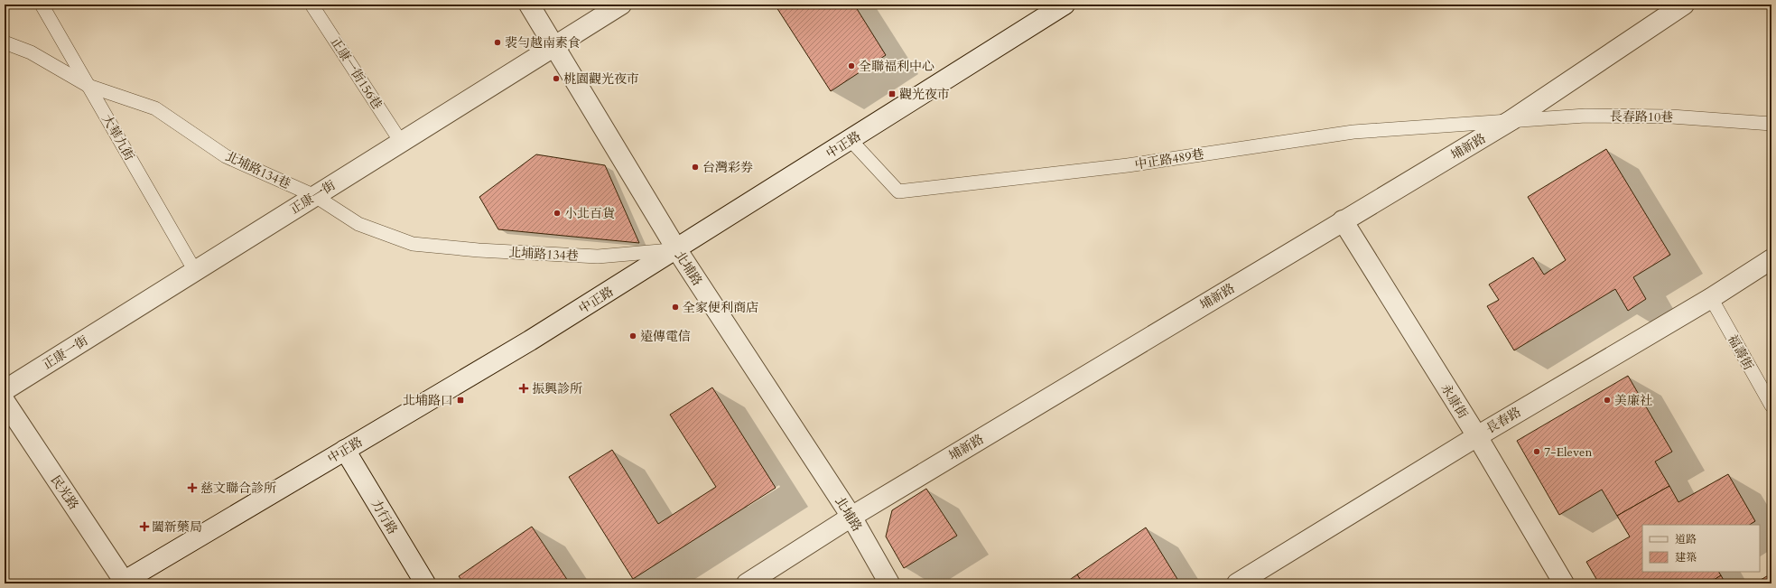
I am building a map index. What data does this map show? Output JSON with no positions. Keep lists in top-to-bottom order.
{
  "streets": {
    "street": [
      "中正路",
      "埔新路",
      "正康一街",
      "北埔路",
      "永康街",
      "長春路",
      "民光路",
      "力行路"
    ],
    "lane": [
      "正康一街156巷",
      "長春路10巷",
      "大華九街",
      "中正路489巷",
      "北埔路134巷",
      "福壽街"
    ]
  },
  "crossings": [
    ["正康一街156巷", "正康一街"],
    ["長春路10巷", "埔新路"],
    ["長春路10巷", "中正路489巷"],
    ["大華九街", "北埔路134巷"],
    ["大華九街", "正康一街"],
    ["中正路", "中正路489巷"],
    ["中正路", "北埔路134巷"],
    ["中正路", "北埔路"],
    ["中正路", "民光路"],
    ["中正路", "力行路"],
    ["埔新路", "中正路489巷"],
    ["埔新路", "北埔路"],
    ["埔新路", "永康街"],
    ["北埔路134巷", "正康一街"],
    ["北埔路134巷", "北埔路"],
    ["正康一街", "北埔路"],
    ["福壽街", "長春路"],
    ["永康街", "長春路"]
  ],
  "places": {
    "other": [
      "裴勻越南素食",
      "全聯福利中心",
      "桃園觀光夜市",
      "台灣彩券",
      "小北百貨",
      "全家便利商店",
      "遠傳電信",
      "美廉社",
      "7-Eleven"
    ],
    "transit": ["觀光夜市", "北埔路口"],
    "health": ["振興診所", "慈文聯合診所", "闔新藥局"]
  },
  "legend": ["道路", "建築"]
}
